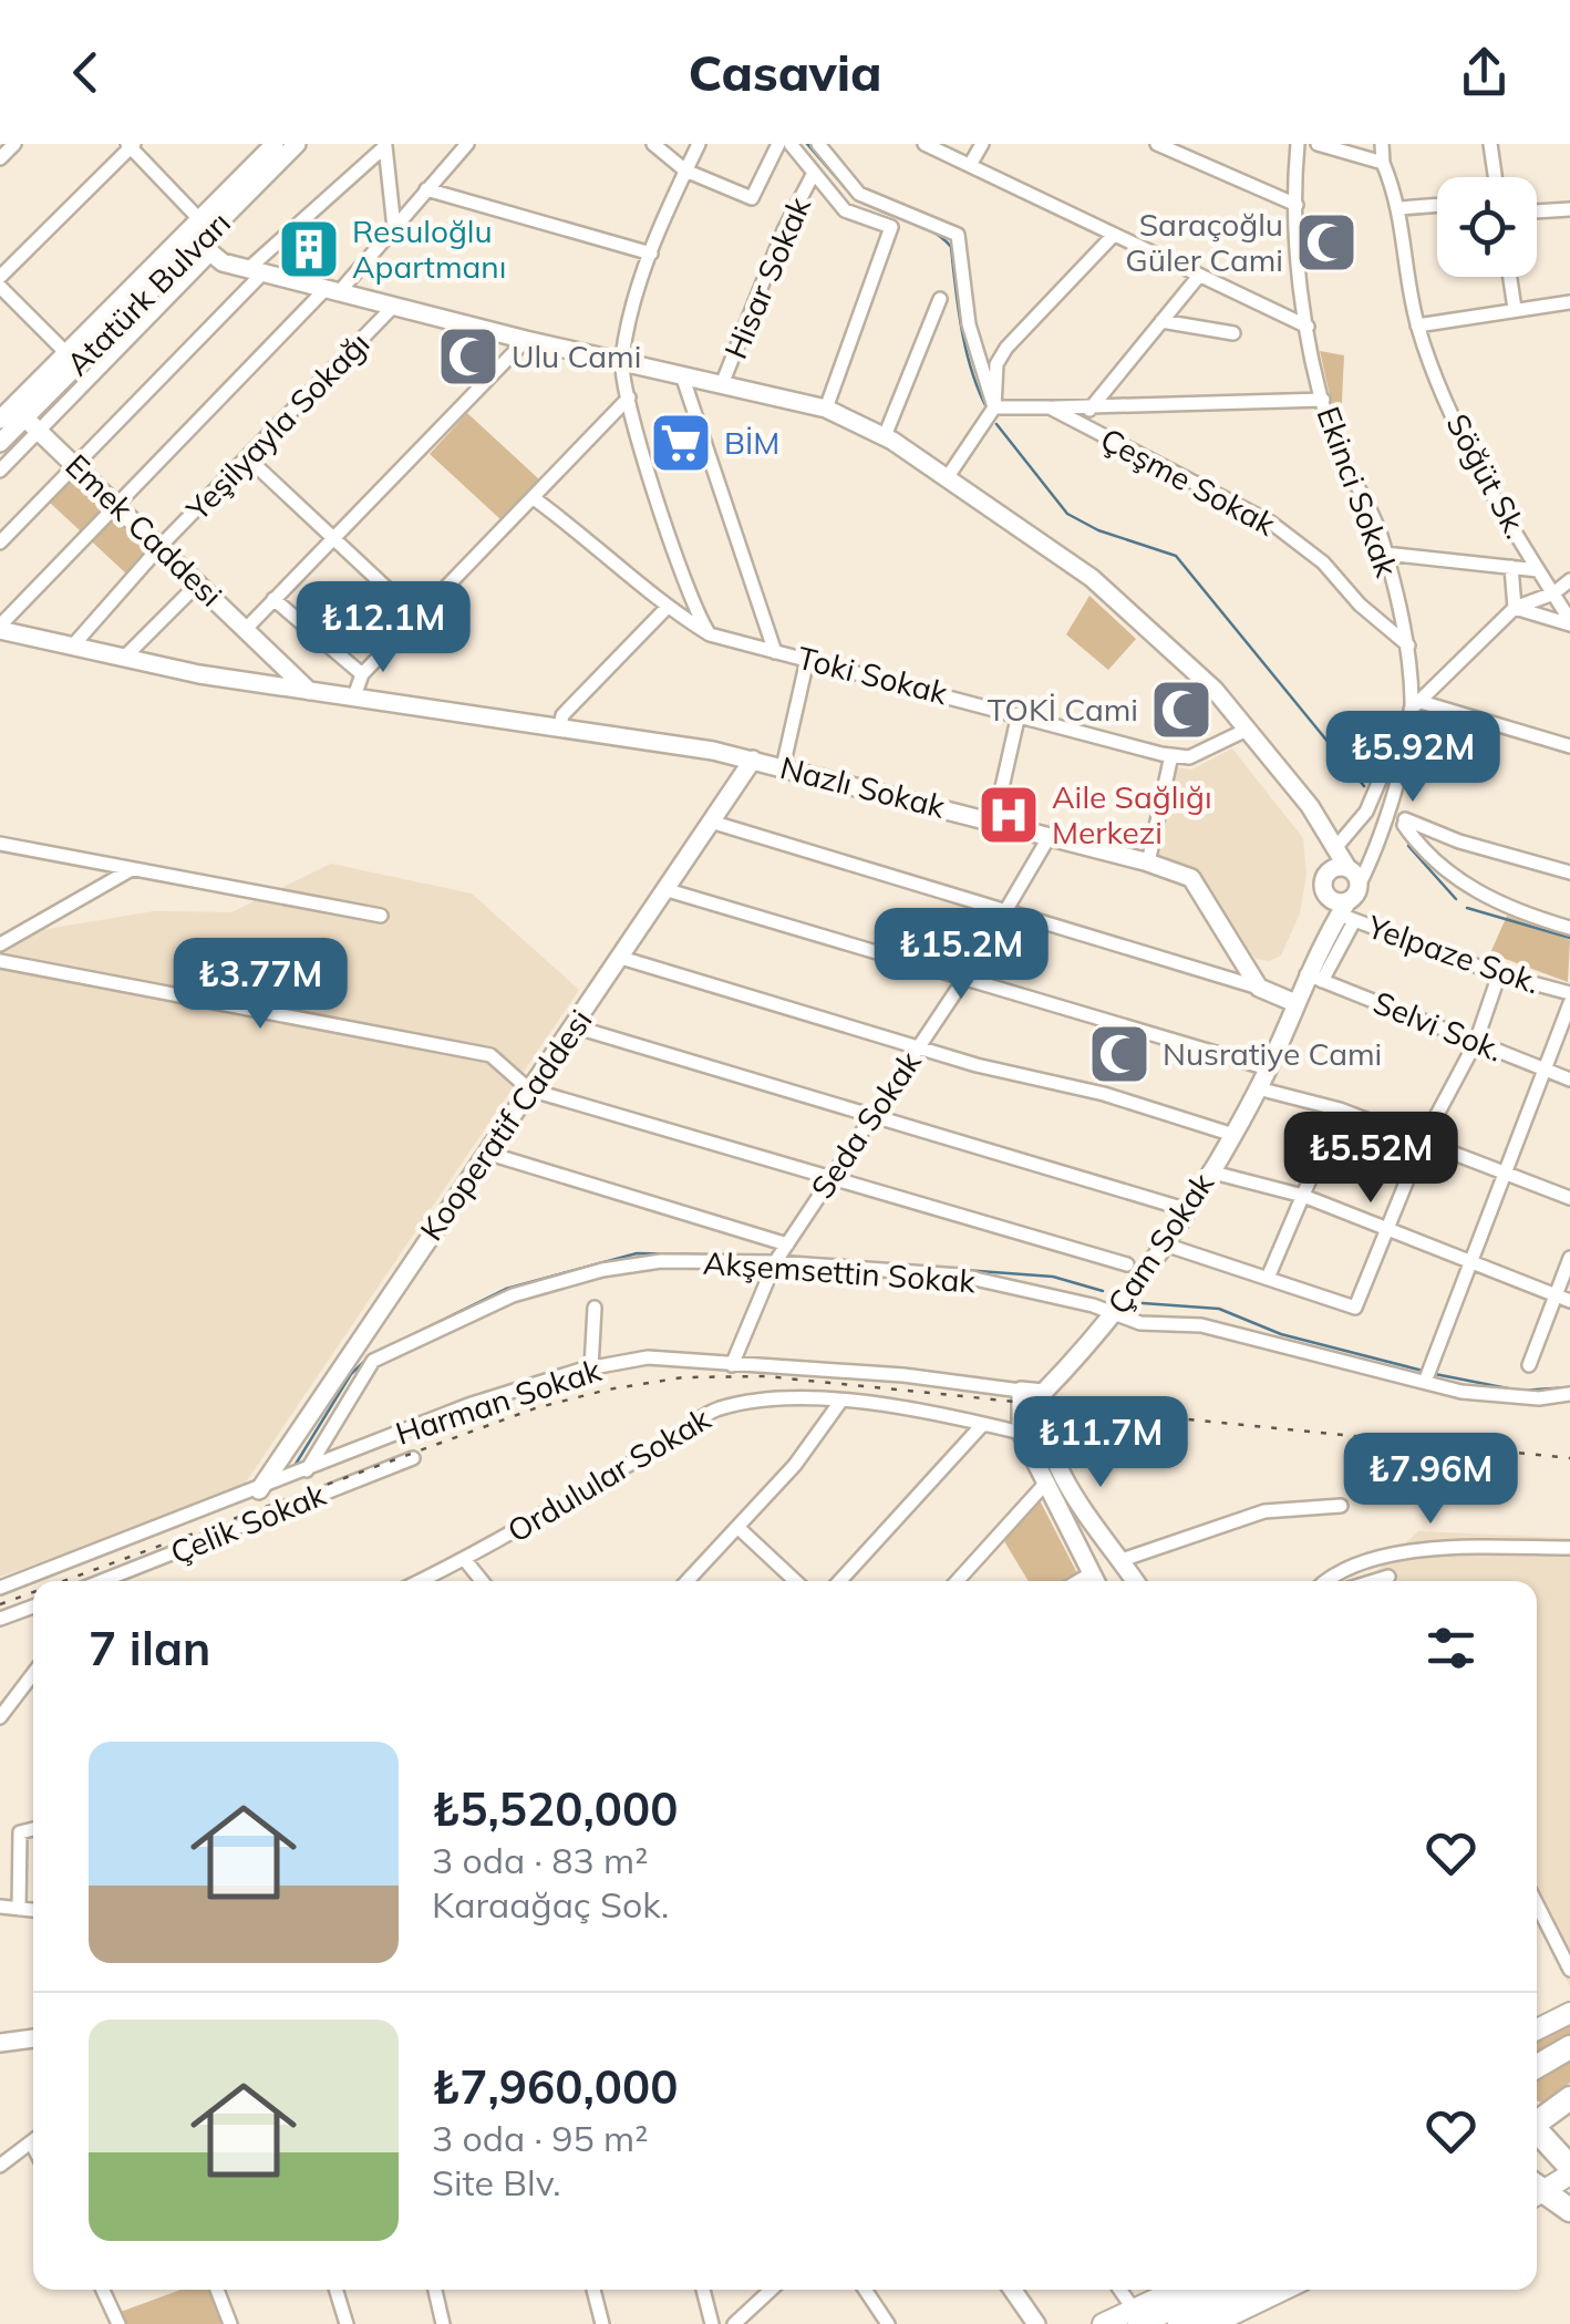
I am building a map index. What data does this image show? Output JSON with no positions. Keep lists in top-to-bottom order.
{
  "streets": {
    "main road": [
      "Atatürk Bulvarı",
      "Emek Caddesi",
      "Nazlı Sokak",
      "Kooperatif Caddesi",
      "Çam Sokak"
    ],
    "street": [
      "Hisar Sokak",
      "Yeşilyayla Sokağı",
      "Söğüt Sk.",
      "Çeşme Sokak",
      "Ekinci Sokak",
      "Toki Sokak",
      "Yelpaze Sok.",
      "Selvi Sok.",
      "Seda Sokak",
      "Akşemsettin Sokak",
      "Harman Sokak",
      "Ordulular Sokak",
      "Çelik Sokak"
    ]
  },
  "crossings": [
    ["Atatürk Bulvarı", "Emek Caddesi"],
    ["Yeşilyayla Sokağı", "Emek Caddesi"],
    ["Yeşilyayla Sokağı", "Nazlı Sokak"],
    ["Çeşme Sokak", "Ekinci Sokak"],
    ["Emek Caddesi", "Nazlı Sokak"],
    ["Nazlı Sokak", "Kooperatif Caddesi"],
    ["Nazlı Sokak", "Seda Sokak"],
    ["Yelpaze Sok.", "Çam Sokak"],
    ["Selvi Sok.", "Çam Sokak"],
    ["Kooperatif Caddesi", "Harman Sokak"],
    ["Seda Sokak", "Akşemsettin Sokak"],
    ["Seda Sokak", "Harman Sokak"],
    ["Çam Sokak", "Akşemsettin Sokak"],
    ["Akşemsettin Sokak", "Harman Sokak"]
  ],
  "places": {
    "mosque": [
      "Saraçoğlu Güler Cami",
      "Ulu Cami",
      "TOKİ Cami",
      "Nusratiye Cami"
    ],
    "building": ["Resuloğlu Apartmanı"],
    "supermarket": ["BİM"],
    "hospital": ["Aile Sağlığı Merkezi"]
  },
  "page": {
    "header": "Casavia",
    "price": [
      "₺12.1M",
      "₺5.92M",
      "₺15.2M",
      "₺3.77M",
      "₺5.52M",
      "₺11.7M",
      "₺7.96M"
    ],
    "heading": "7 ilan",
    "list": [
      {
        "name": "₺5,520,000",
        "note": "3 oda · 83 m² · Karaağaç Sok."
      },
      {
        "name": "₺7,960,000",
        "note": "3 oda · 95 m² · Site Blv."
      }
    ]
  }
}
